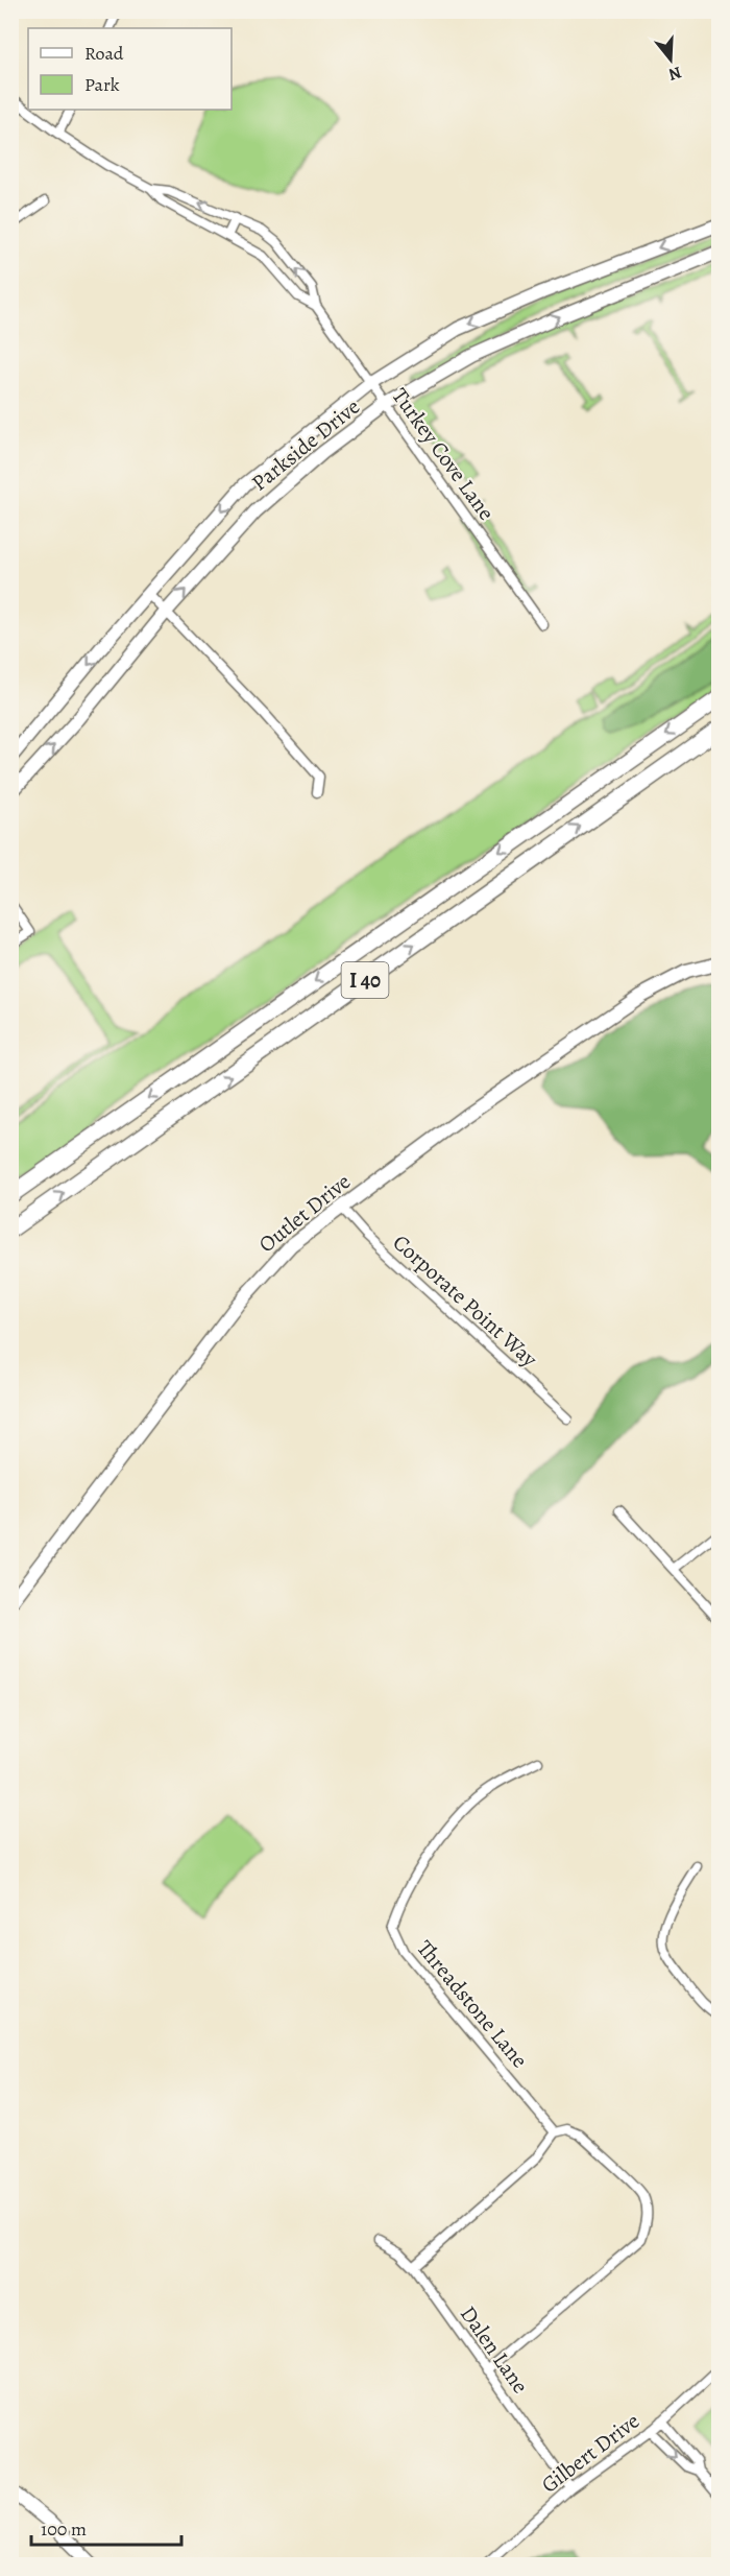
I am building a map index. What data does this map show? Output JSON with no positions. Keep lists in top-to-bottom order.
{
  "streets": {
    "highway": ["I 40"],
    "street": [
      "Parkside Drive",
      "Turkey Cove Lane",
      "Outlet Drive",
      "Corporate Point Way",
      "Threadstone Lane",
      "Dalen Lane",
      "Gilbert Drive"
    ]
  },
  "crossings": [
    ["Parkside Drive", "Turkey Cove Lane"],
    ["Outlet Drive", "Corporate Point Way"],
    ["Dalen Lane", "Gilbert Drive"]
  ],
  "legend": ["Road", "Park"],
  "scale_bar": "100 m",
  "north": "bottom"
}
